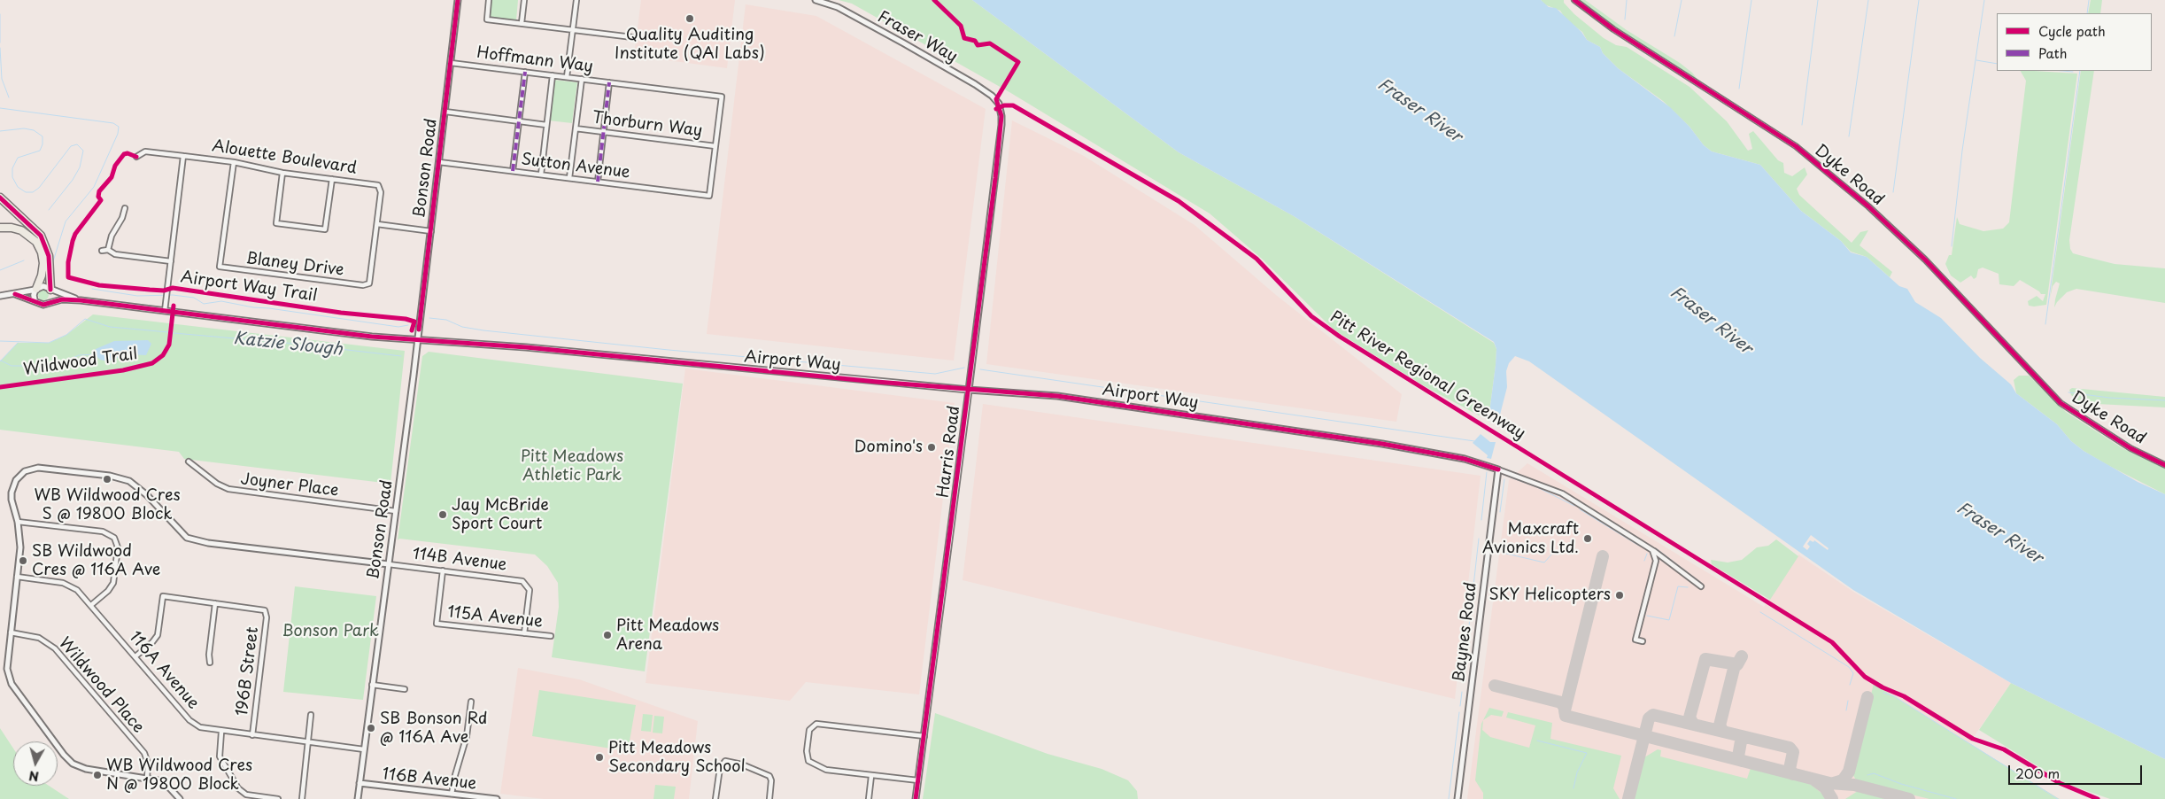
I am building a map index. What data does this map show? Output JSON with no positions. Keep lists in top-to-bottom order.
{
  "streets": {
    "main road": ["Airport Way", "Harris Road"],
    "street": [
      "Fraser Way",
      "Hoffmann Way",
      "Thorburn Way",
      "Alouette Boulevard",
      "Sutton Avenue",
      "Bonson Road",
      "Dyke Road",
      "Blaney Drive",
      "Joyner Place",
      "114B Avenue",
      "115A Avenue",
      "Baynes Road",
      "116A Avenue",
      "196B Street",
      "Wildwood Place",
      "116B Avenue"
    ],
    "cycle path": ["Airport Way Trail", "Wildwood Trail", "Pitt River Regional Greenway"]
  },
  "crossings": [
    ["Fraser Way", "Harris Road"],
    ["Hoffmann Way", "Thorburn Way"],
    ["Hoffmann Way", "Sutton Avenue"],
    ["Hoffmann Way", "Bonson Road"],
    ["Thorburn Way", "Sutton Avenue"],
    ["Alouette Boulevard", "Blaney Drive"],
    ["Sutton Avenue", "Bonson Road"],
    ["Bonson Road", "Airport Way"],
    ["Bonson Road", "Joyner Place"],
    ["Bonson Road", "114B Avenue"],
    ["Bonson Road", "116A Avenue"],
    ["Bonson Road", "116B Avenue"],
    ["Airport Way", "Harris Road"],
    ["Airport Way", "Baynes Road"],
    ["114B Avenue", "115A Avenue"],
    ["116A Avenue", "196B Street"]
  ],
  "water": ["Fraser River", "Katzie Slough"],
  "parks": ["Pitt Meadows Athletic Park", "Bonson Park"],
  "places": [
    "Quality Auditing Institute (QAI Labs)",
    "Domino's",
    "WB Wildwood Cres S @ 19800 Block",
    "Jay McBride Sport Court",
    "Maxcraft Avionics Ltd.",
    "SB Wildwood Cres @ 116A Ave",
    "SKY Helicopters",
    "Pitt Meadows Arena",
    "SB Bonson Rd @ 116A Ave",
    "Pitt Meadows Secondary School",
    "WB Wildwood Cres N @ 19800 Block"
  ],
  "legend": ["Cycle path", "Path"],
  "scale_bar": "200 m",
  "north": "bottom"
}
